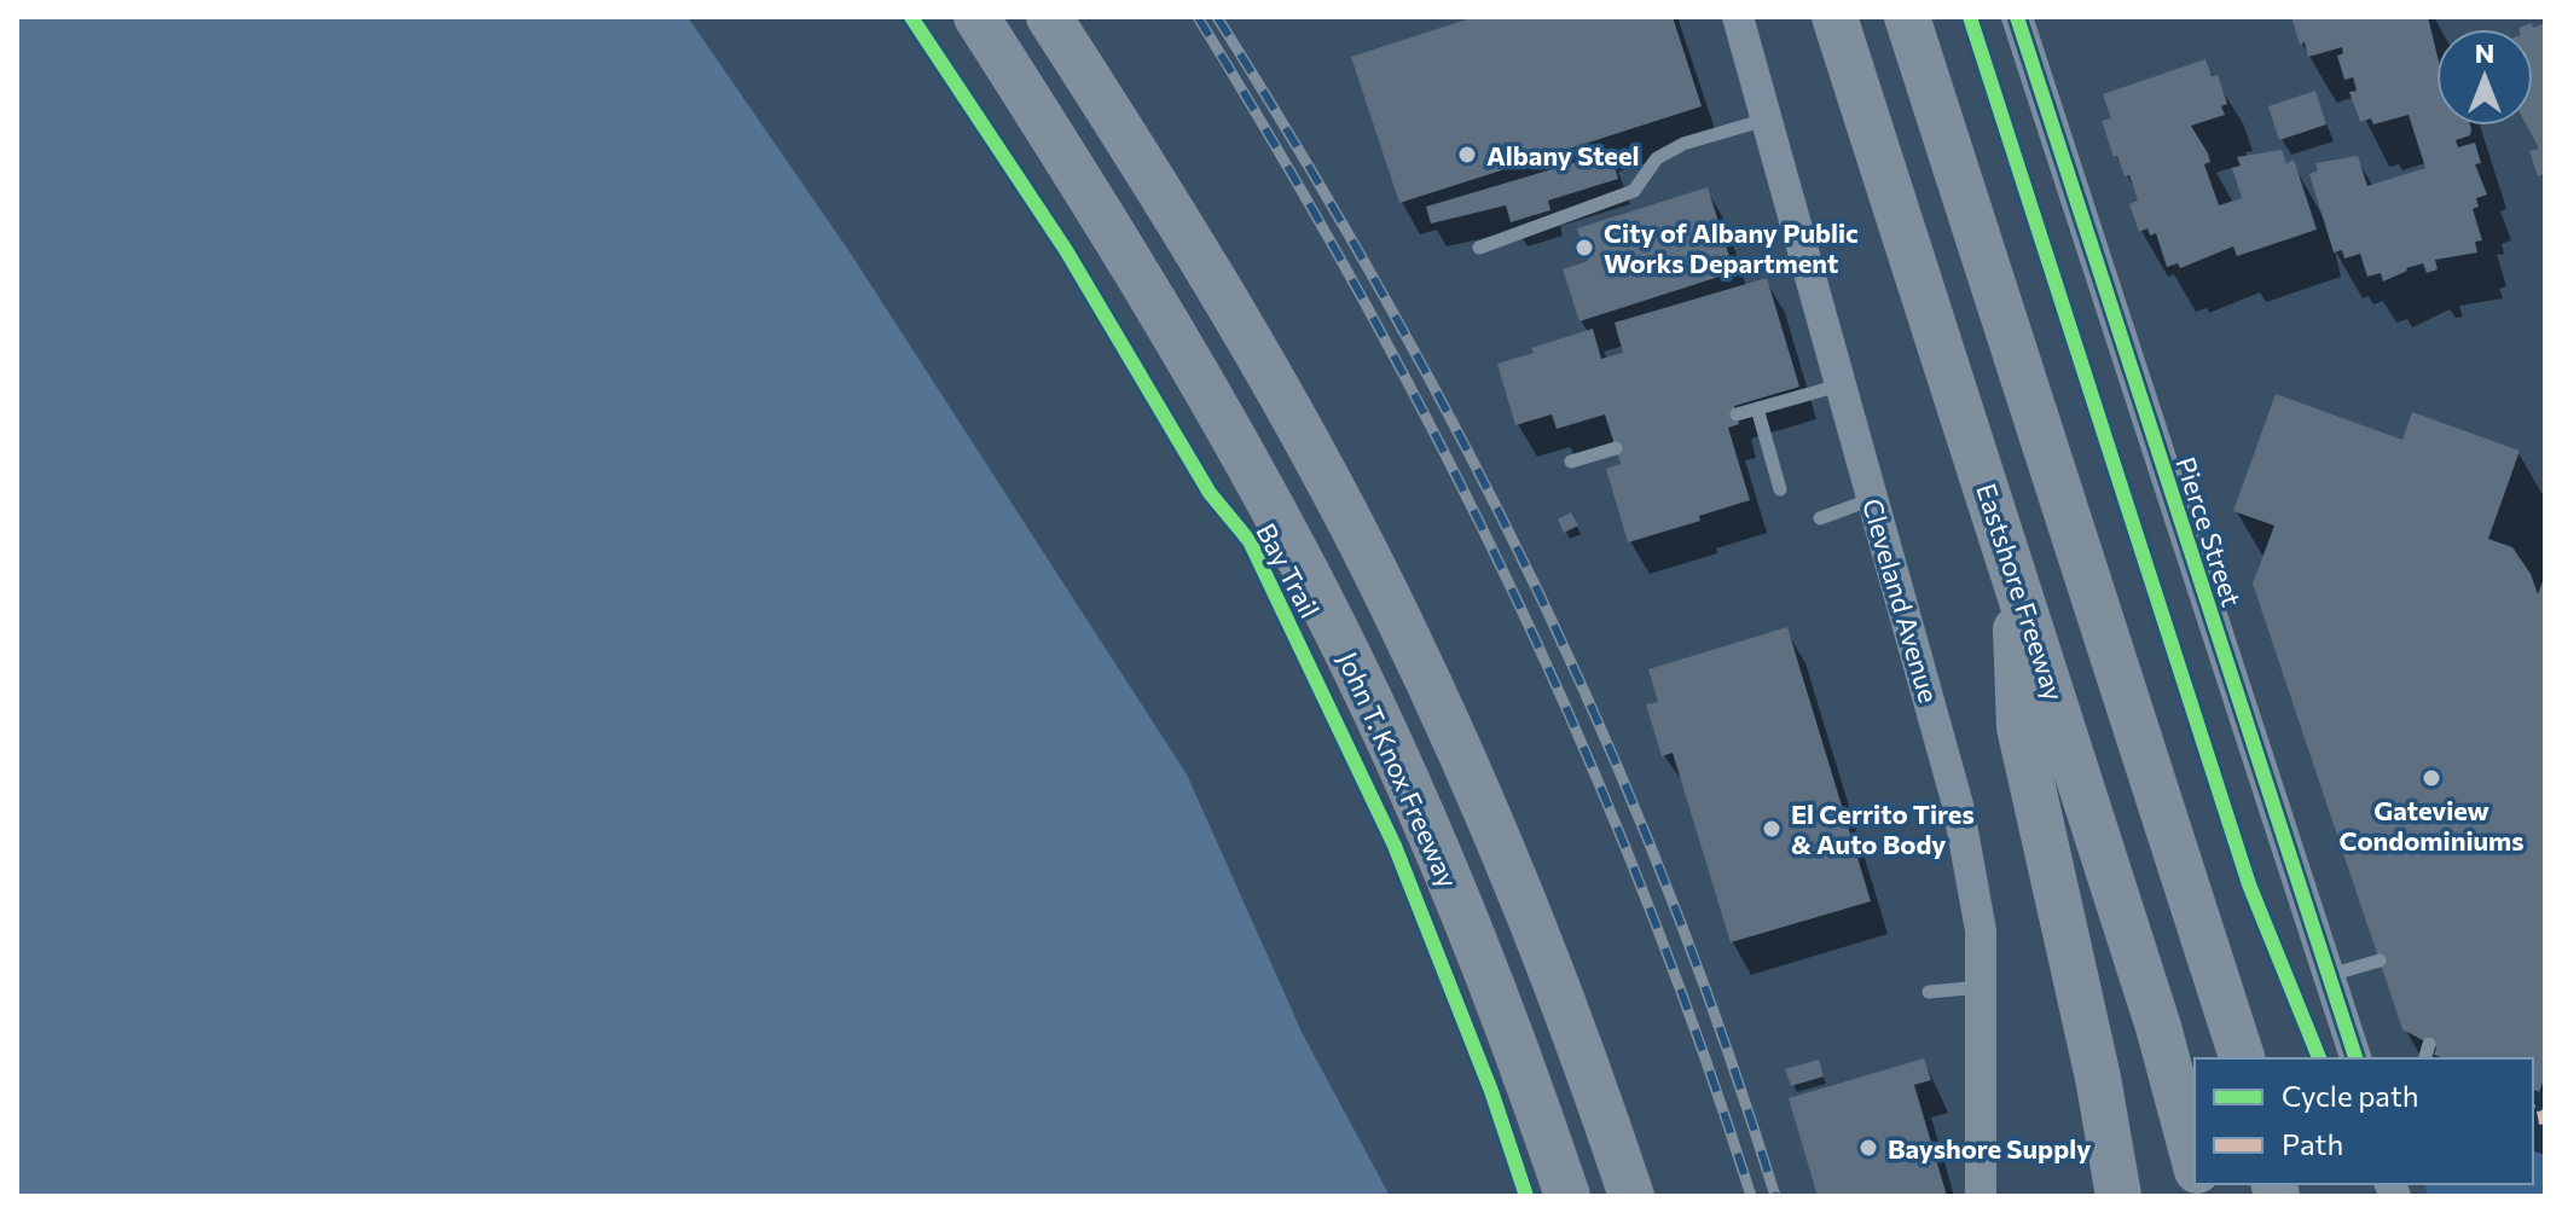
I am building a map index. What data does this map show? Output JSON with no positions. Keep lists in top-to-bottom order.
{
  "streets": {
    "highway": ["Eastshore Freeway", "John T. Knox Freeway"],
    "street": ["Pierce Street", "Cleveland Avenue"],
    "cycle path": ["Bay Trail"]
  },
  "places": [
    "Albany Steel",
    "City of Albany Public Works Department",
    "Gateview Condominiums",
    "El Cerrito Tires & Auto Body",
    "Bayshore Supply"
  ],
  "legend": ["Cycle path", "Path"],
  "north": "top"
}
